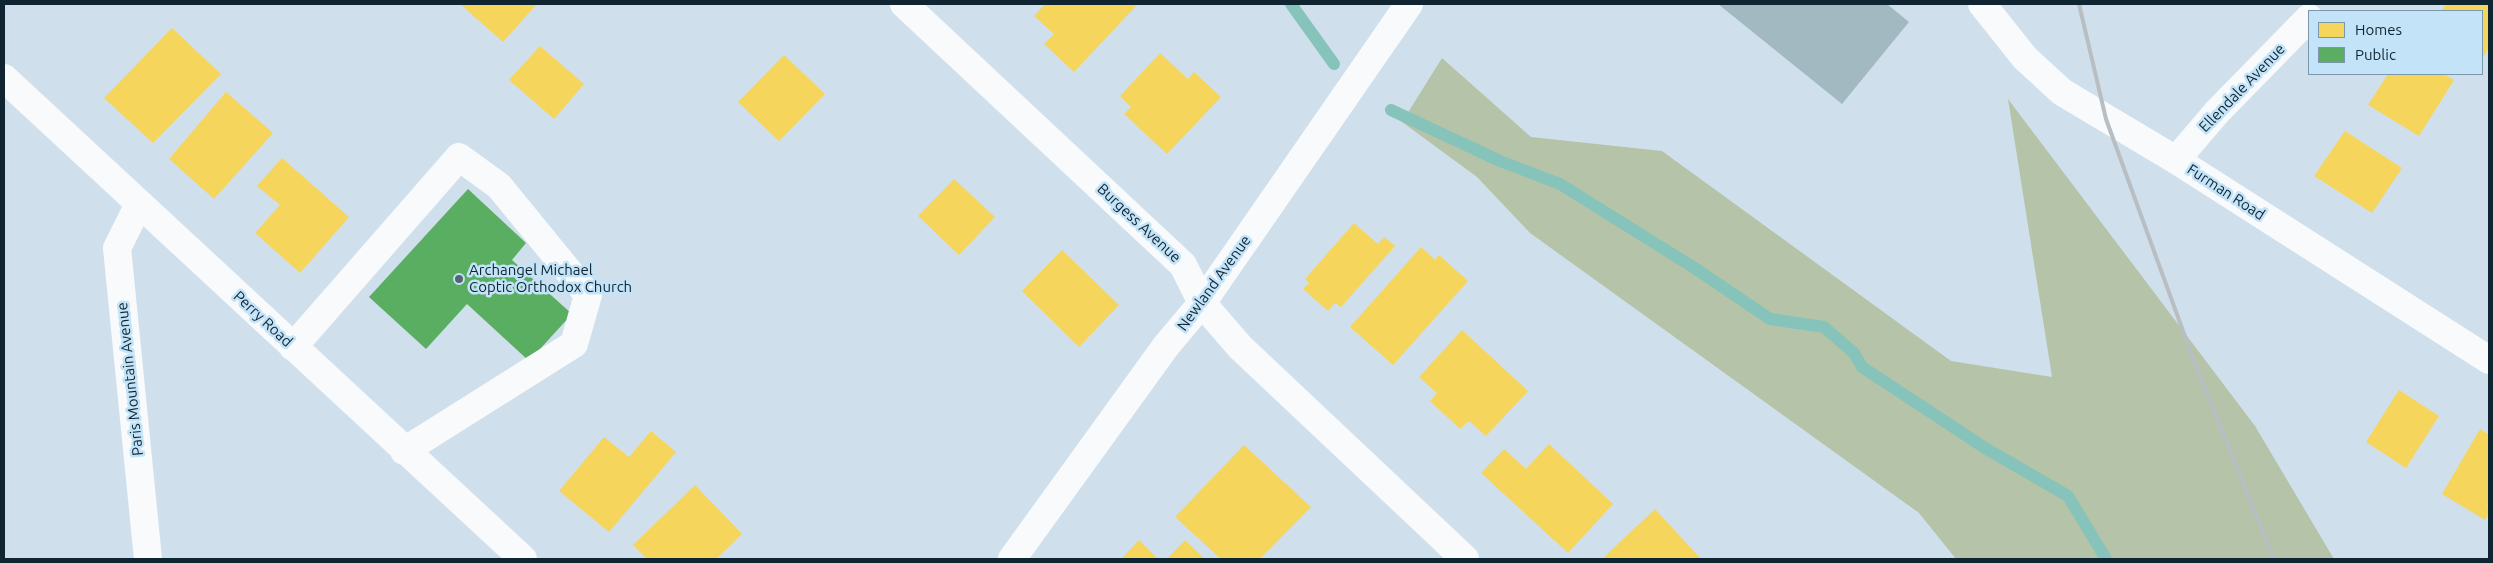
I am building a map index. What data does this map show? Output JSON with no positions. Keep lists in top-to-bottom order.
{
  "streets": {
    "street": [
      "Ellendale Avenue",
      "Furman Road",
      "Burgess Avenue",
      "Newland Avenue",
      "Perry Road",
      "Paris Mountain Avenue"
    ]
  },
  "crossings": [
    ["Ellendale Avenue", "Furman Road"],
    ["Burgess Avenue", "Newland Avenue"],
    ["Perry Road", "Paris Mountain Avenue"]
  ],
  "places": ["Archangel Michael Coptic Orthodox Church"],
  "legend": ["Homes", "Public"]
}
